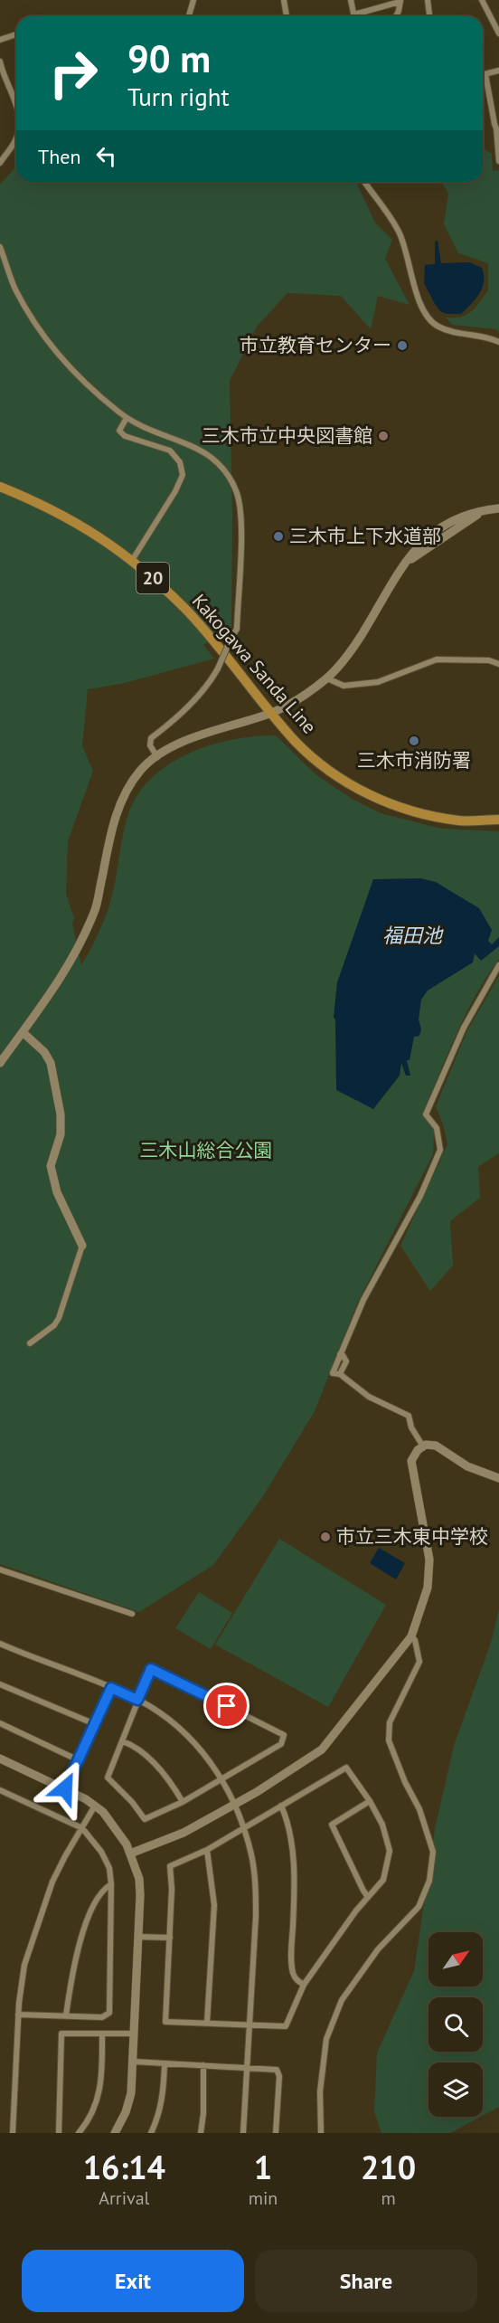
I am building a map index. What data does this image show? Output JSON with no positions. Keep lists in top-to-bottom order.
{
  "streets": {
    "main road": ["20", "Kakogawa Sanda Line"]
  },
  "water": ["福田池"],
  "parks": ["三木山総合公園"],
  "places": [
    "市立教育センター",
    "三木市立中央図書館",
    "三木市上下水道部",
    "三木市消防署",
    "市立三木東中学校"
  ],
  "north": "top right",
  "page": {
    "turn": ["90 m", "Turn right"],
    "then": "Then",
    "eta": [
      "16:14",
      "Arrival",
      "1",
      "min",
      "210",
      "m"
    ],
    "buttons": ["Exit", "Share"]
  }
}
